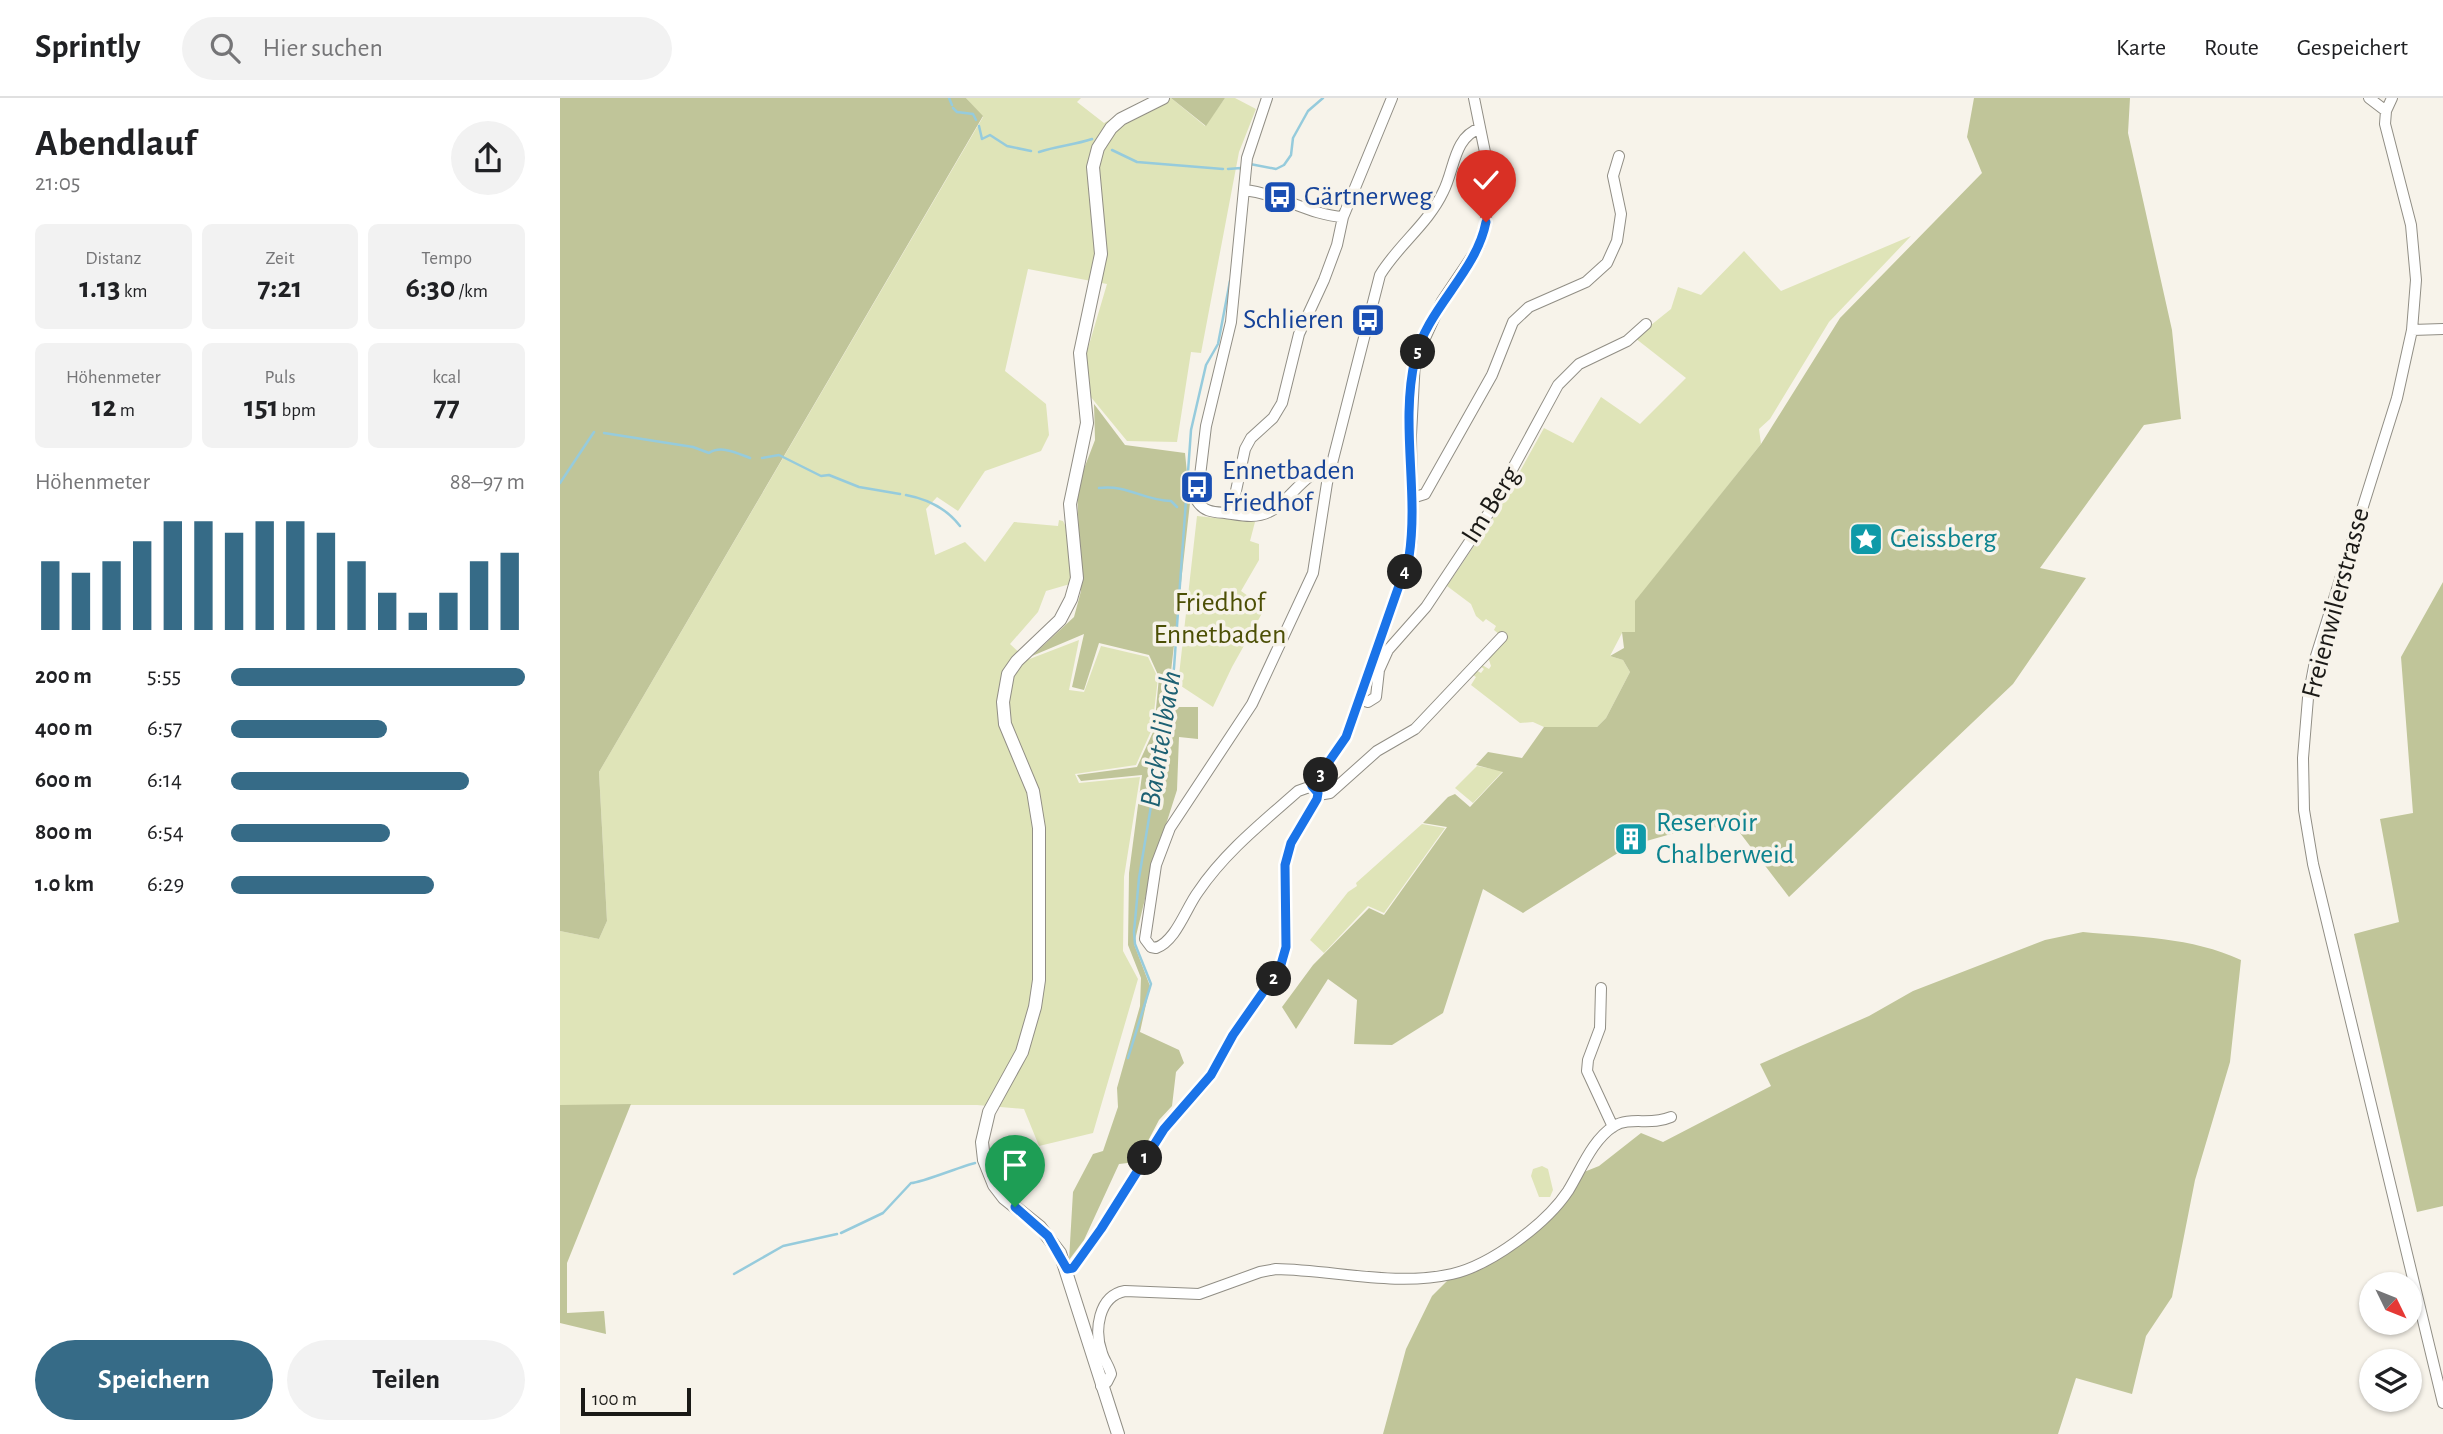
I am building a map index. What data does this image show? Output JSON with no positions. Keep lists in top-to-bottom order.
{
  "streets": {
    "street": ["Im Berg", "Freienwilerstrasse"]
  },
  "water": ["Bachtelibach"],
  "parks": ["Friedhof Ennetbaden"],
  "places": {
    "bus stop": ["Gärtnerweg", "Schlieren", "Ennetbaden Friedhof"],
    "place": ["Geissberg"],
    "building": ["Reservoir Chalberweid"]
  },
  "scale_bar": "100 m",
  "north": "bottom right",
  "page": {
    "header": "Sprintly",
    "search": "Hier suchen",
    "nav": ["Karte", "Route", "Gespeichert"],
    "heading": ["Abendlauf", "21:05"],
    "stats": [
      ["Distanz", "1.13 km"],
      ["Zeit", "7:21"],
      ["Tempo", "6:30 /km"],
      ["Höhenmeter", "12 m"],
      ["Puls", "151 bpm"],
      ["kcal", "77"]
    ],
    "pins": [
      "5",
      "4",
      "3",
      "2",
      "1"
    ],
    "chart": ["Höhenmeter", "88–97 m"],
    "list": [
      {
        "name": "200 m",
        "note": "5:55"
      },
      {
        "name": "400 m",
        "note": "6:57"
      },
      {
        "name": "600 m",
        "note": "6:14"
      },
      {
        "name": "800 m",
        "note": "6:54"
      },
      {
        "name": "1.0 km",
        "note": "6:29"
      }
    ],
    "buttons": ["Speichern", "Teilen"],
    "scale": "100 m"
  }
}
